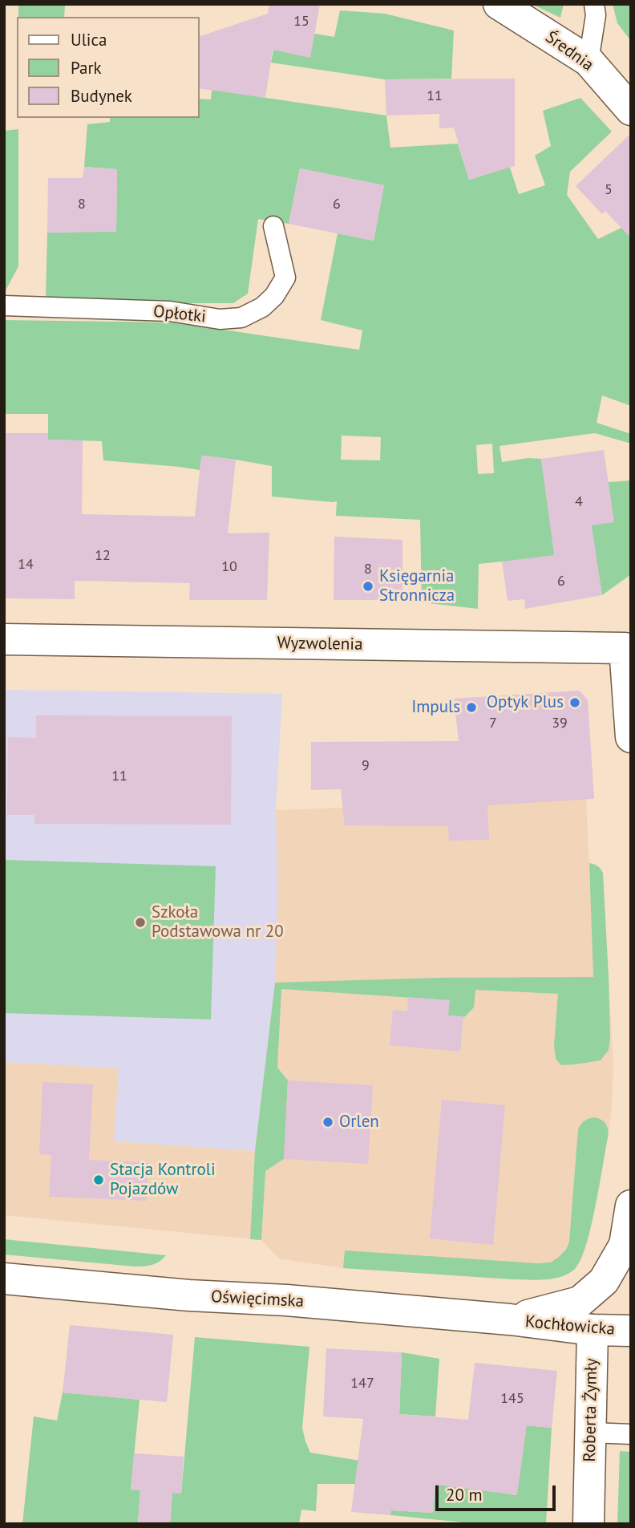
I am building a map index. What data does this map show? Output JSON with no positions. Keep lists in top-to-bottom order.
{
  "streets": {
    "street": [
      "Średnia",
      "Wyzwolenia",
      "Oświęcimska",
      "Kochłowicka",
      "Roberta Żymły"
    ],
    "lane": ["Opłotki"]
  },
  "crossings": [
    ["Oświęcimska", "Kochłowicka"],
    ["Kochłowicka", "Roberta Żymły"]
  ],
  "places": [
    "Księgarnia Stronnicza",
    "Optyk Plus",
    "Impuls",
    "Szkoła Podstawowa nr 20",
    "Orlen",
    "Stacja Kontroli Pojazdów"
  ],
  "house_numbers": [
    "15",
    "11",
    "5",
    "8",
    "6",
    "4",
    "12",
    "14",
    "10",
    "8",
    "6",
    "7",
    "39",
    "9",
    "11",
    "147",
    "145"
  ],
  "legend": ["Ulica", "Park", "Budynek"],
  "scale_bar": "20 m"
}
